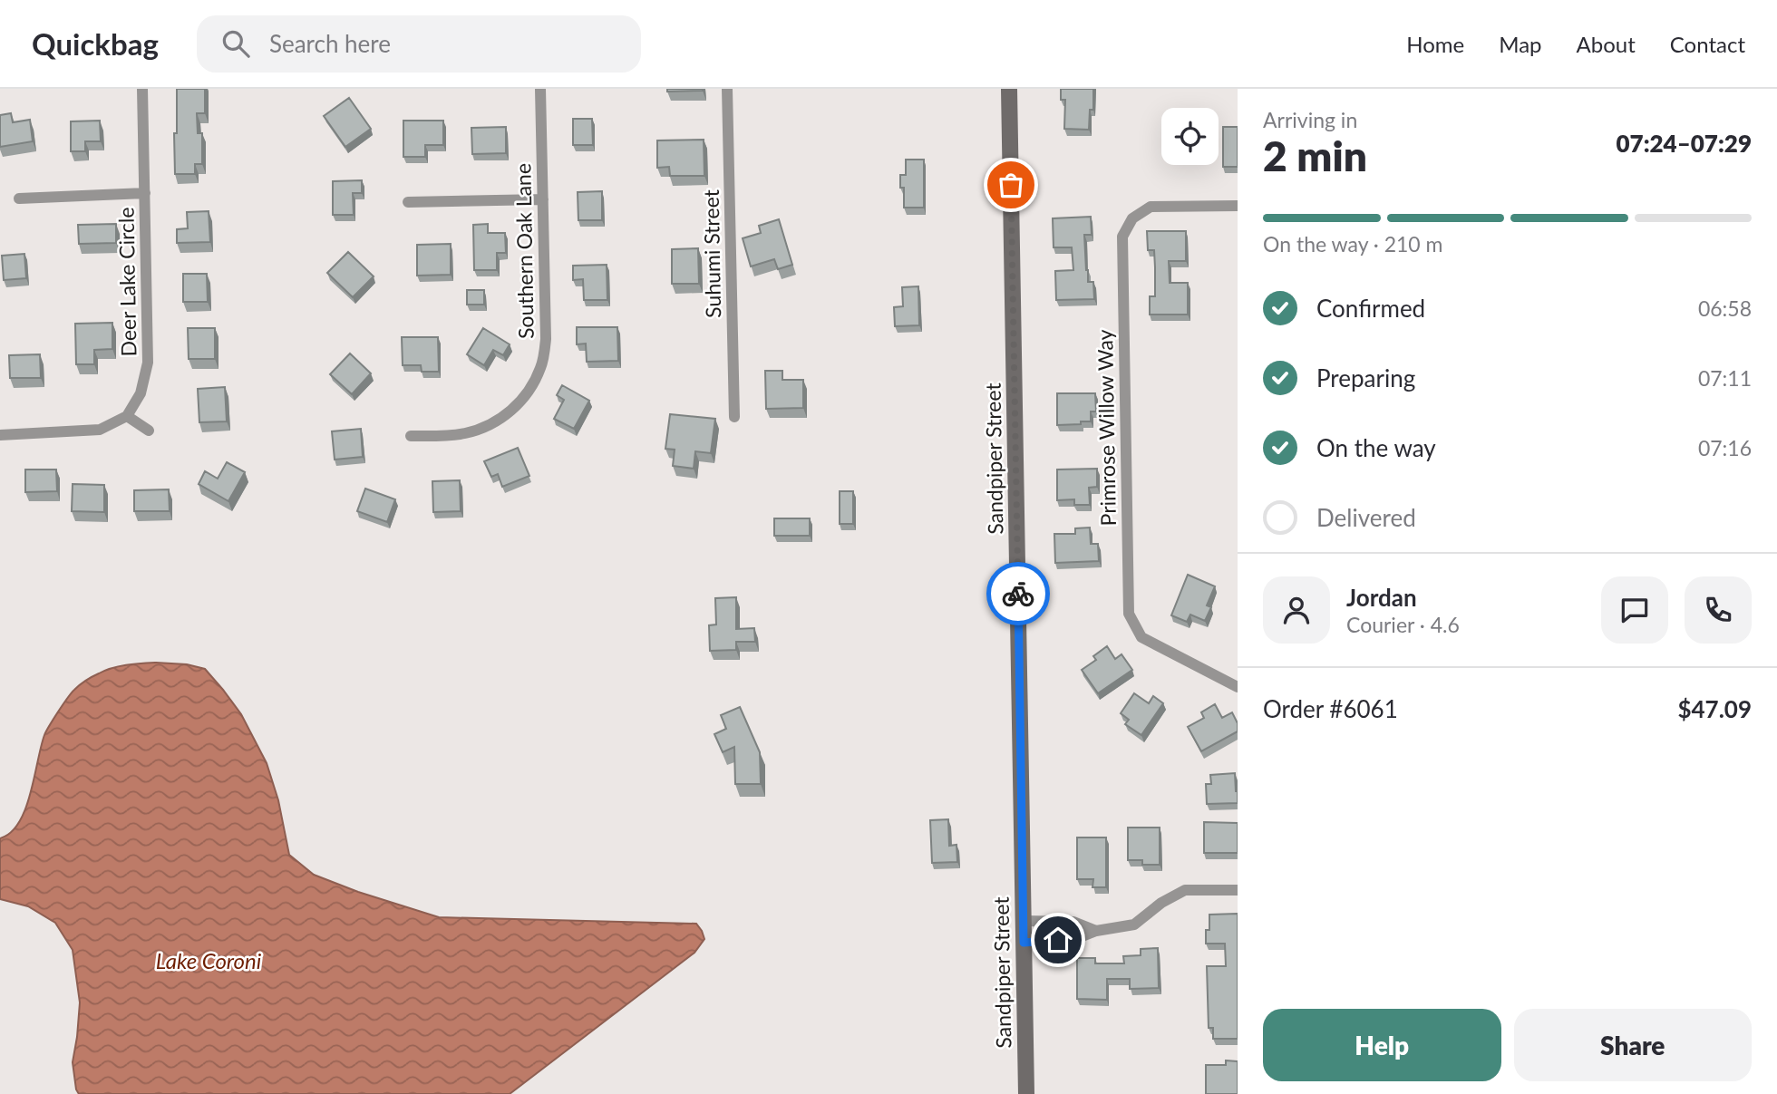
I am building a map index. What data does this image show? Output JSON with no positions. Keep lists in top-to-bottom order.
{
  "streets": {
    "street": [
      "Southern Oak Lane",
      "Suhumi Street",
      "Deer Lake Circle",
      "Primrose Willow Way",
      "Sandpiper Street"
    ]
  },
  "water": ["Lake Coroni"],
  "page": {
    "header": "Quickbag",
    "search": "Search here",
    "nav": [
      "Home",
      "Map",
      "About",
      "Contact"
    ],
    "heading": ["2 min", "Arriving in", "07:24–07:29"],
    "panel": [
      "Jordan",
      "Courier · 4.6",
      "Order #6061",
      "$47.09"
    ],
    "bar": "On the way · 210 m",
    "list": [
      ["Confirmed", "06:58"],
      ["Preparing", "07:11"],
      ["On the way", "07:16"],
      "Delivered"
    ],
    "buttons": ["Help", "Share"]
  }
}
